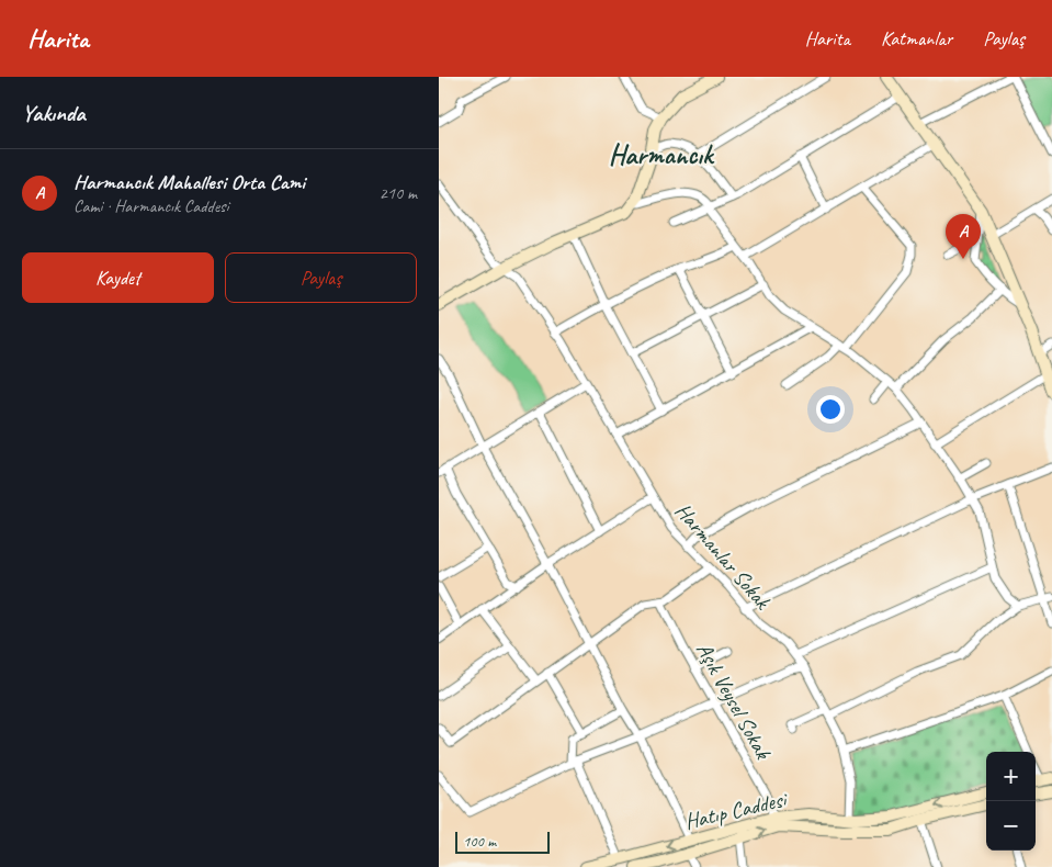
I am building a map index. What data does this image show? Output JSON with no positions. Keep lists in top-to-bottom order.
{
  "streets": {
    "main road": ["Hatıp Caddesi"],
    "street": ["Harmanlar Sokak", "Aşık Veysel Sokak"]
  },
  "crossings": [
    ["Harmanlar Sokak", "Hatıp Caddesi"],
    ["Aşık Veysel Sokak", "Hatıp Caddesi"]
  ],
  "districts": ["Harmancık"],
  "scale_bar": "100 m",
  "page": {
    "header": "Harita",
    "nav": ["Harita", "Katmanlar", "Paylaş"],
    "heading": "Yakında",
    "list": [
      {
        "mark": "A",
        "name": "Harmancık Mahallesi Orta Cami",
        "note": "Cami · Harmancık Caddesi",
        "value": "210 m"
      }
    ],
    "pins": "A",
    "buttons": ["Kaydet", "Paylaş"],
    "map_buttons": ["+", "−"],
    "scale": "100 m"
  }
}
